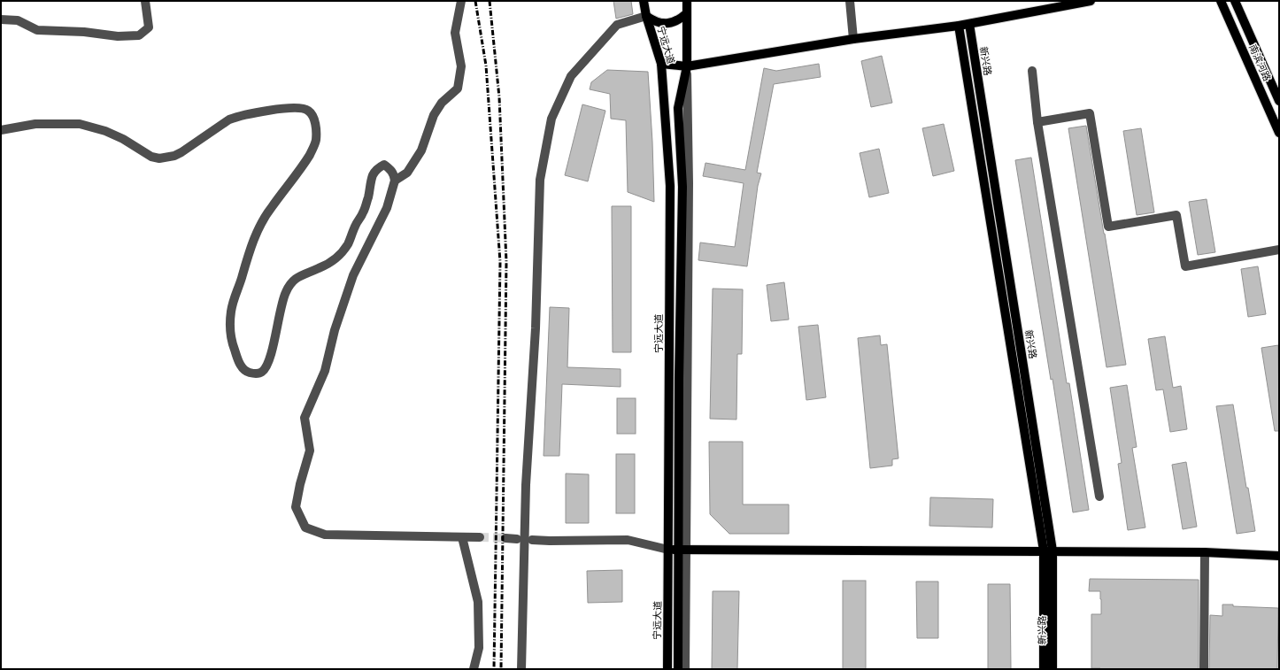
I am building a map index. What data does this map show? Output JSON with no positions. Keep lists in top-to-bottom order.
{
  "streets": {
    "main road": ["宁远大道", "新兴路", "南滨河路"]
  }
}
